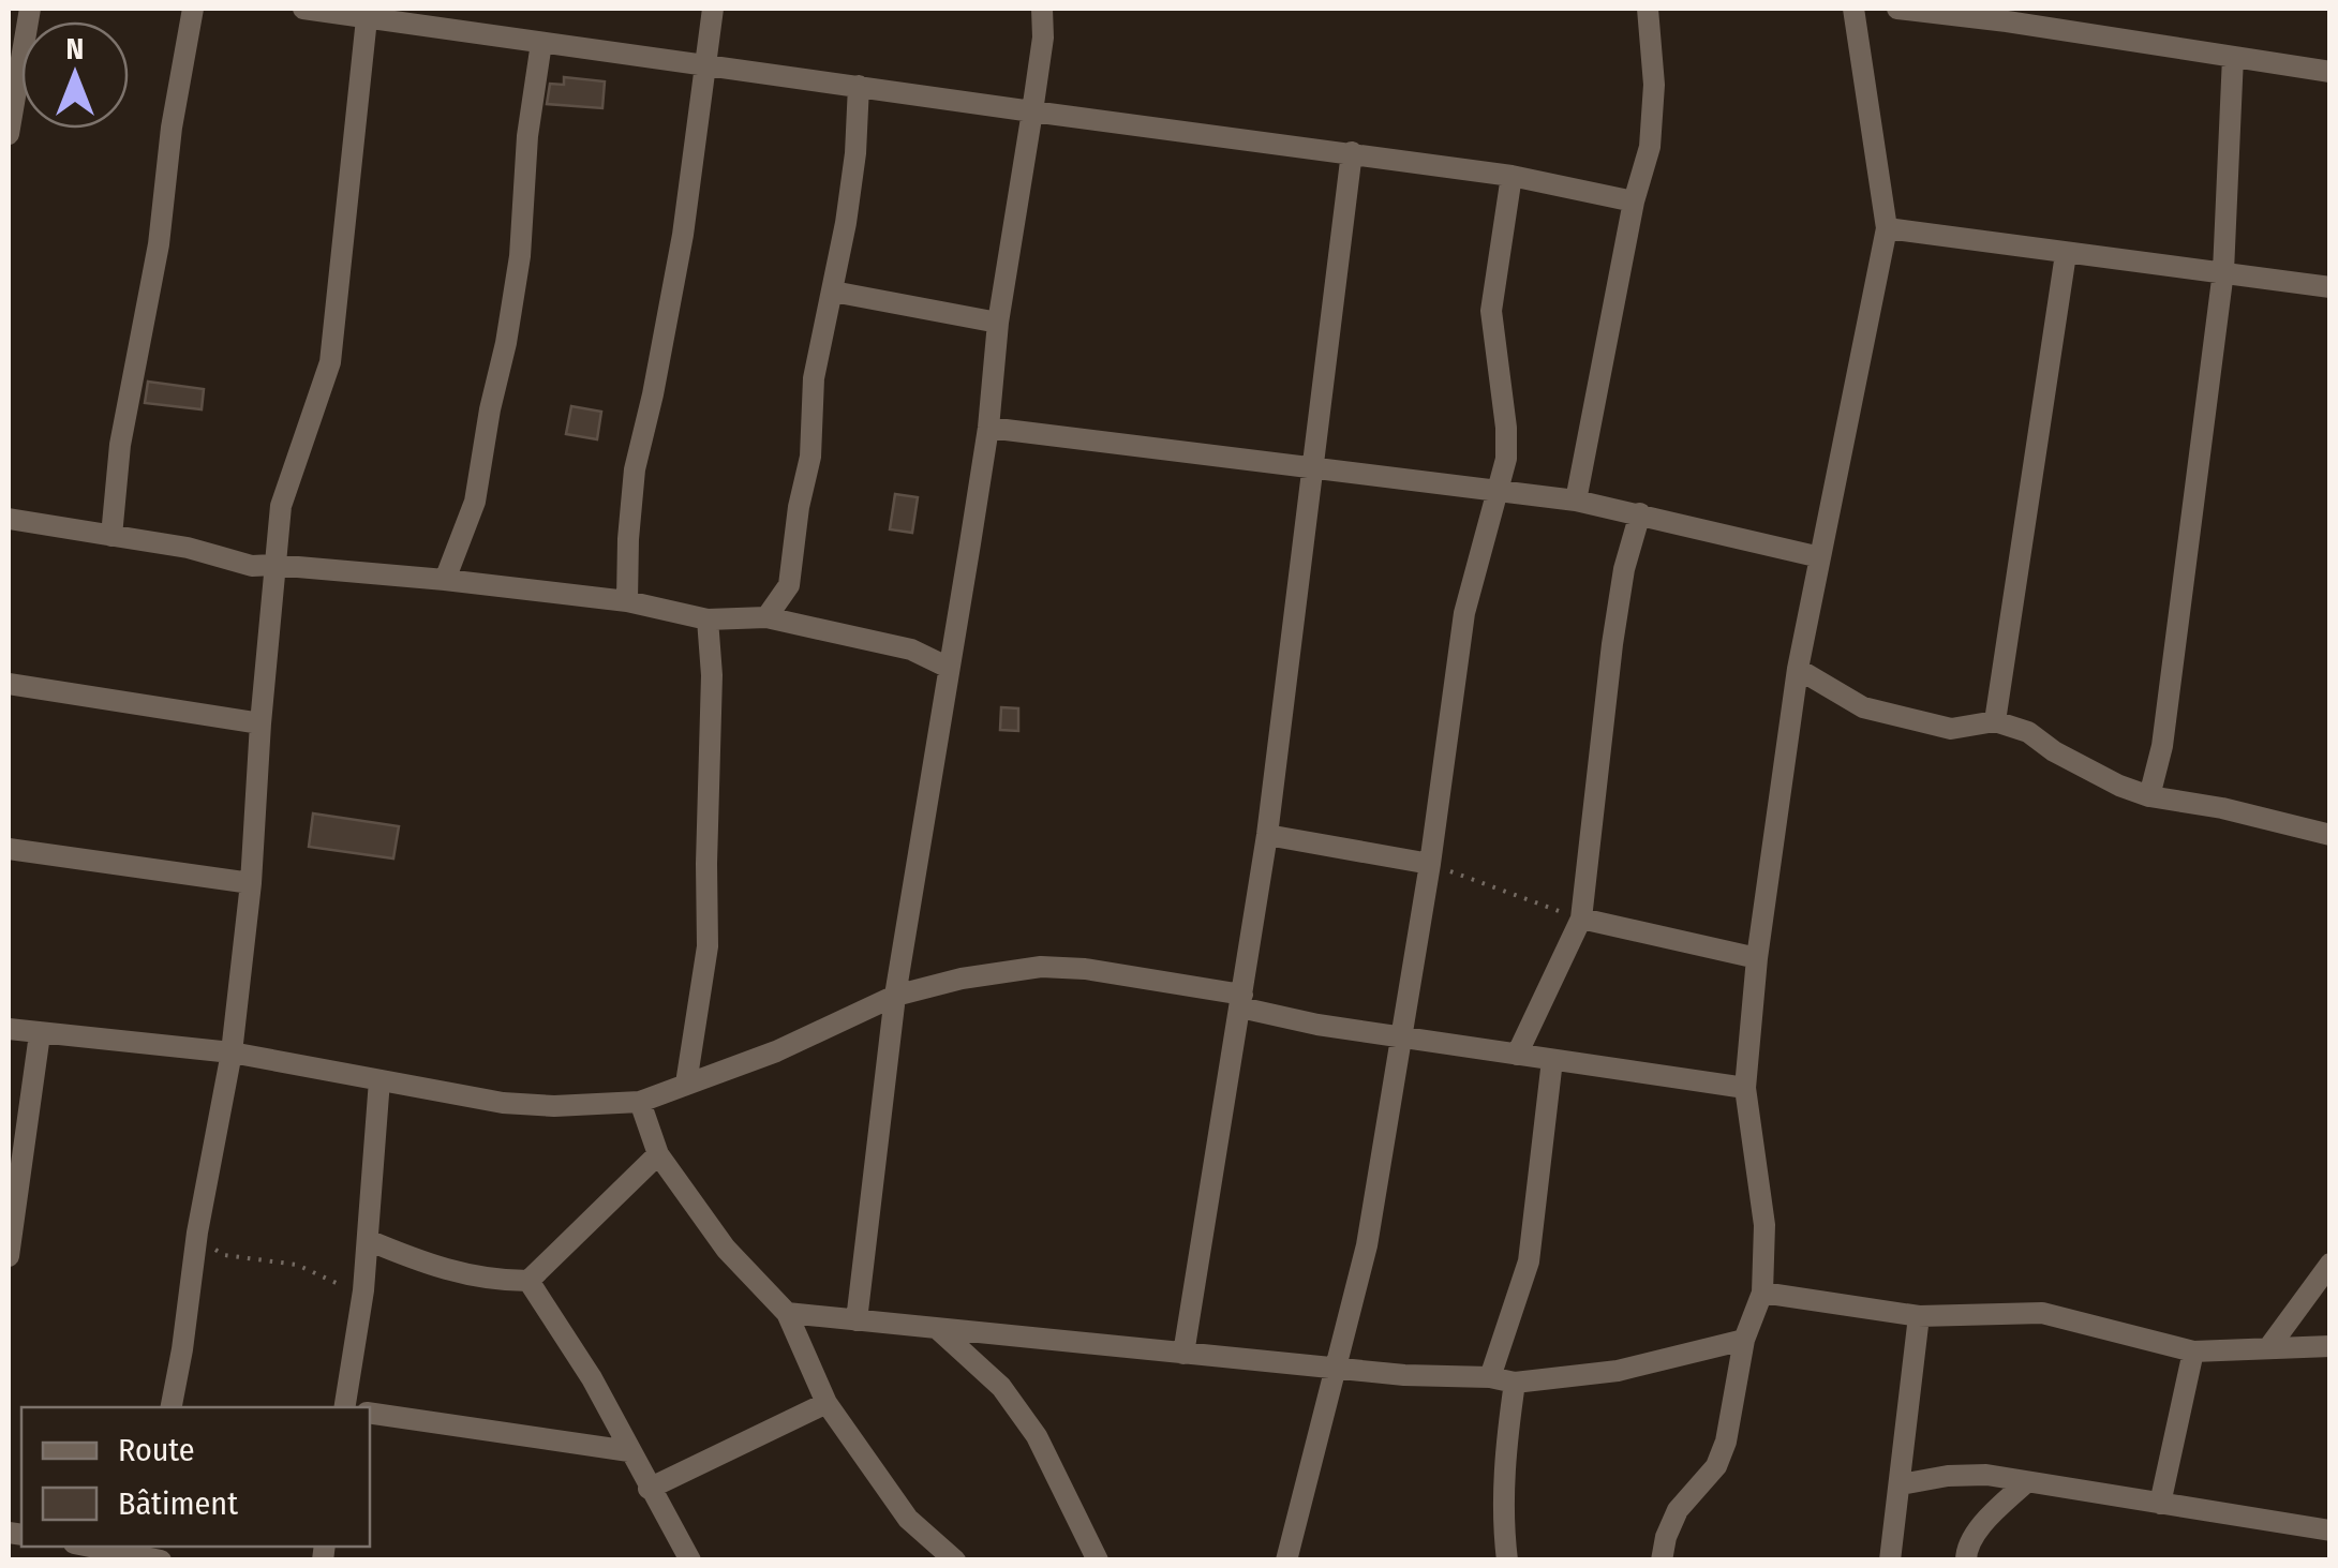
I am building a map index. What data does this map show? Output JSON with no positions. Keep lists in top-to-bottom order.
{
  "legend": ["Route", "Bâtiment"],
  "north": "top"
}
